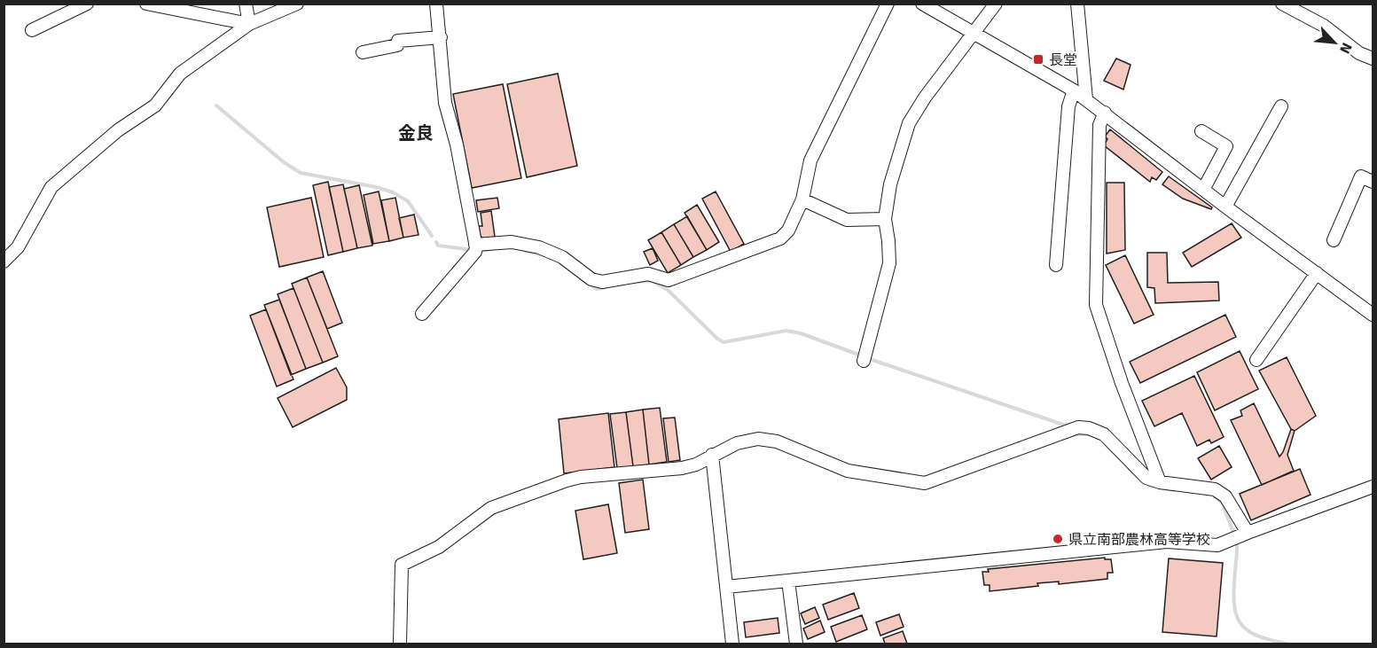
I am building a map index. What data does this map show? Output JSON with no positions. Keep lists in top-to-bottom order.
{
  "districts": ["金良"],
  "places": {
    "transit": ["長堂"],
    "other": ["県立南部農林高等学校"]
  },
  "north": "bottom right"
}
